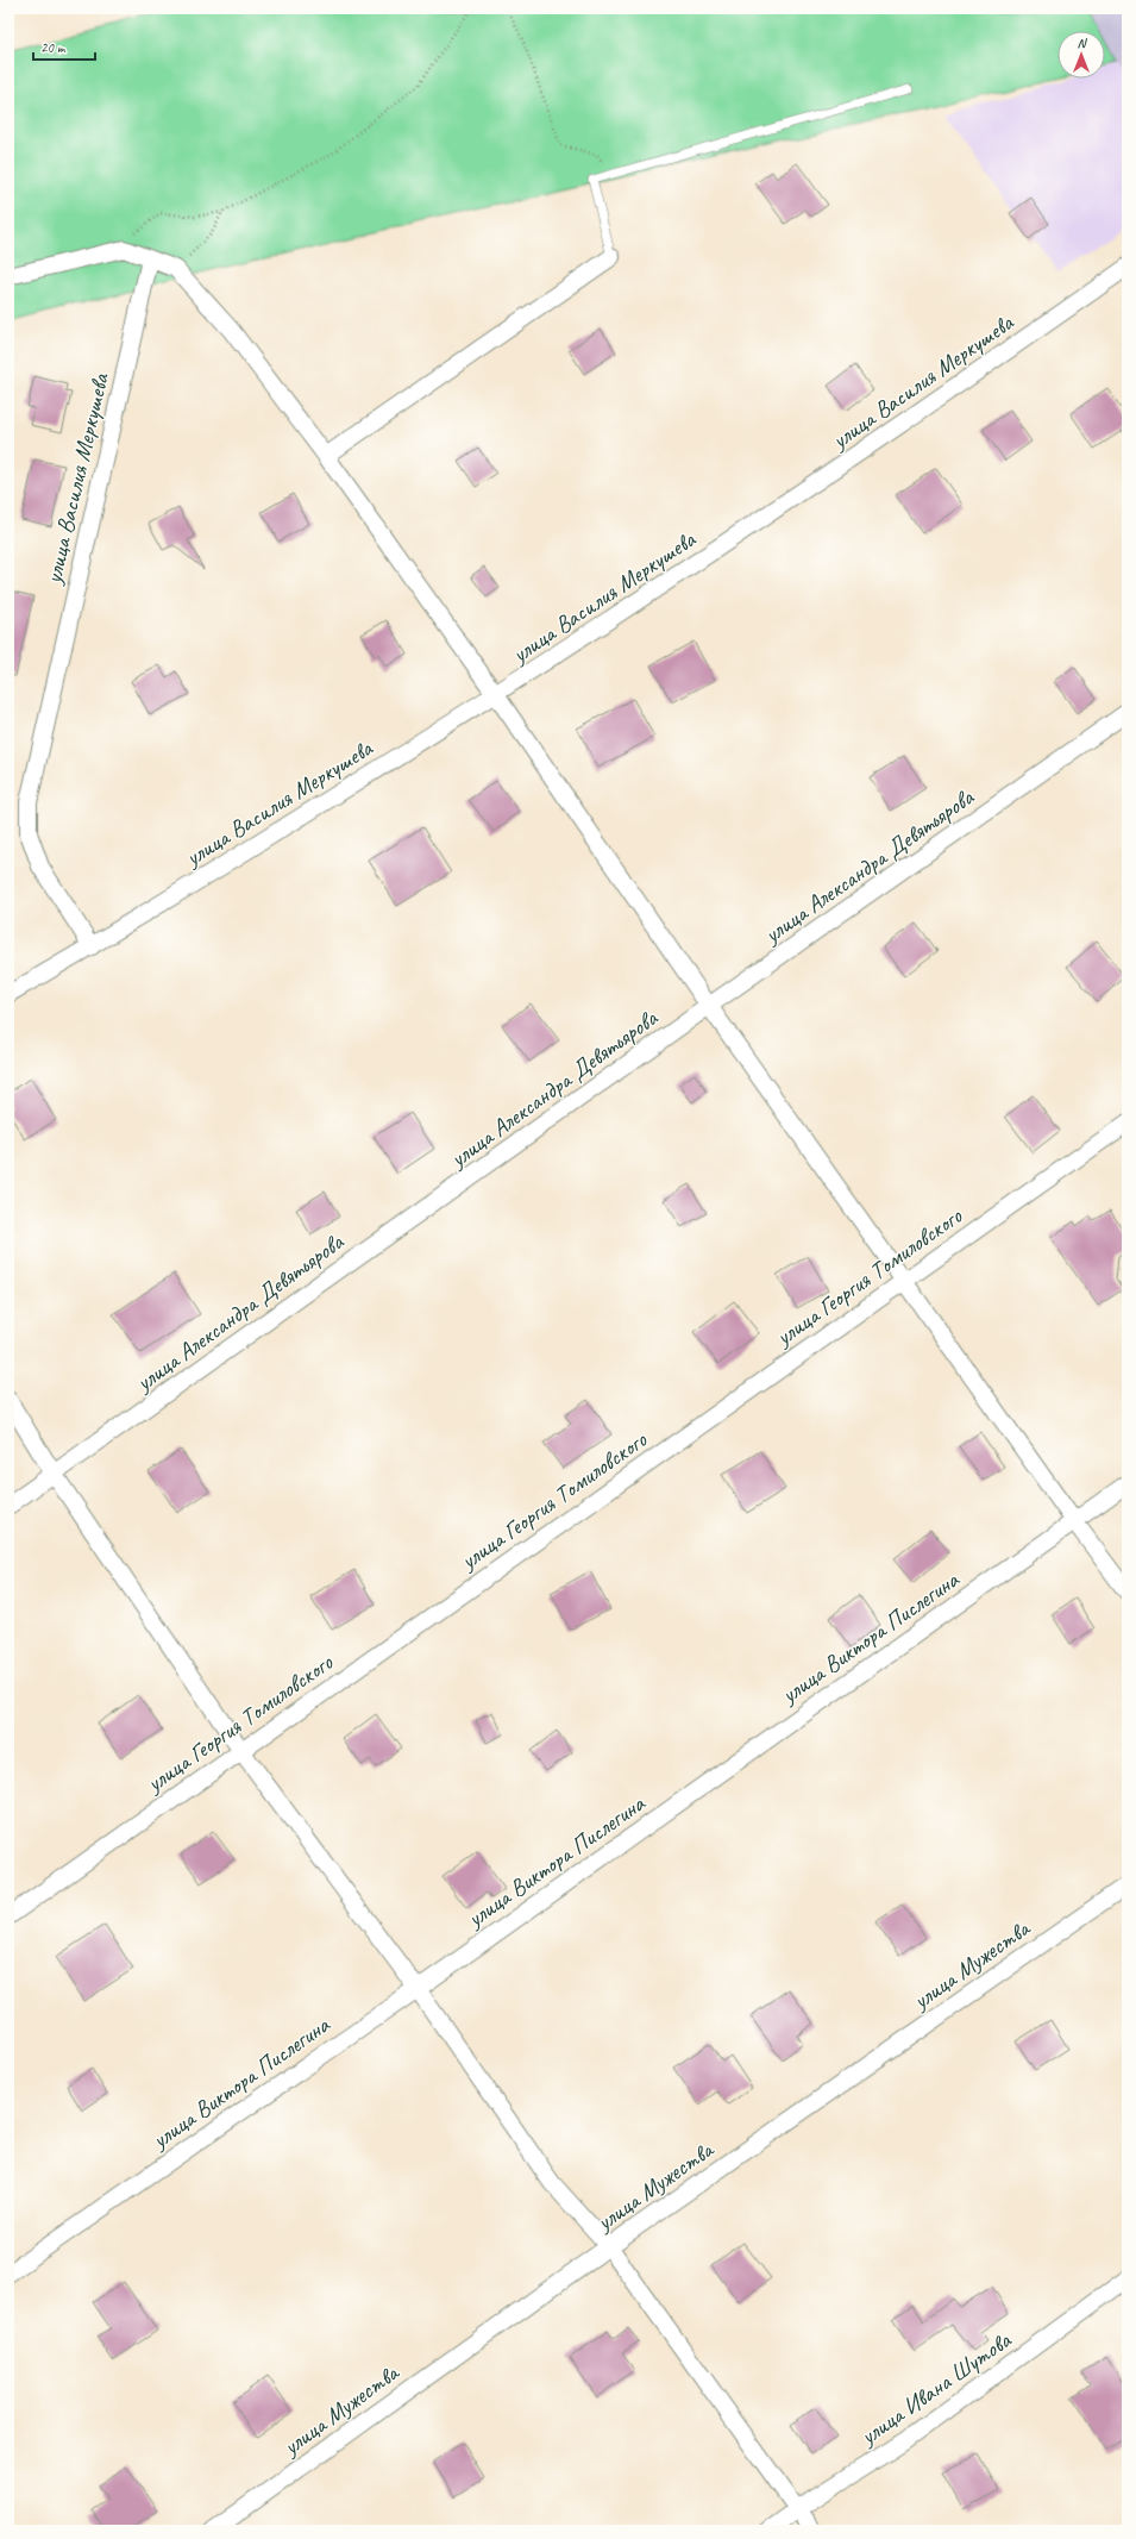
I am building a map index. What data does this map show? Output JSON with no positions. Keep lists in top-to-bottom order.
{
  "streets": {
    "street": [
      "улица Василия Меркушева",
      "улица Александра Девятьярова",
      "улица Георгия Томиловского",
      "улица Виктора Пислегина",
      "улица Мужества",
      "улица Ивана Шутова"
    ]
  },
  "scale_bar": "20 m",
  "north": "top"
}
